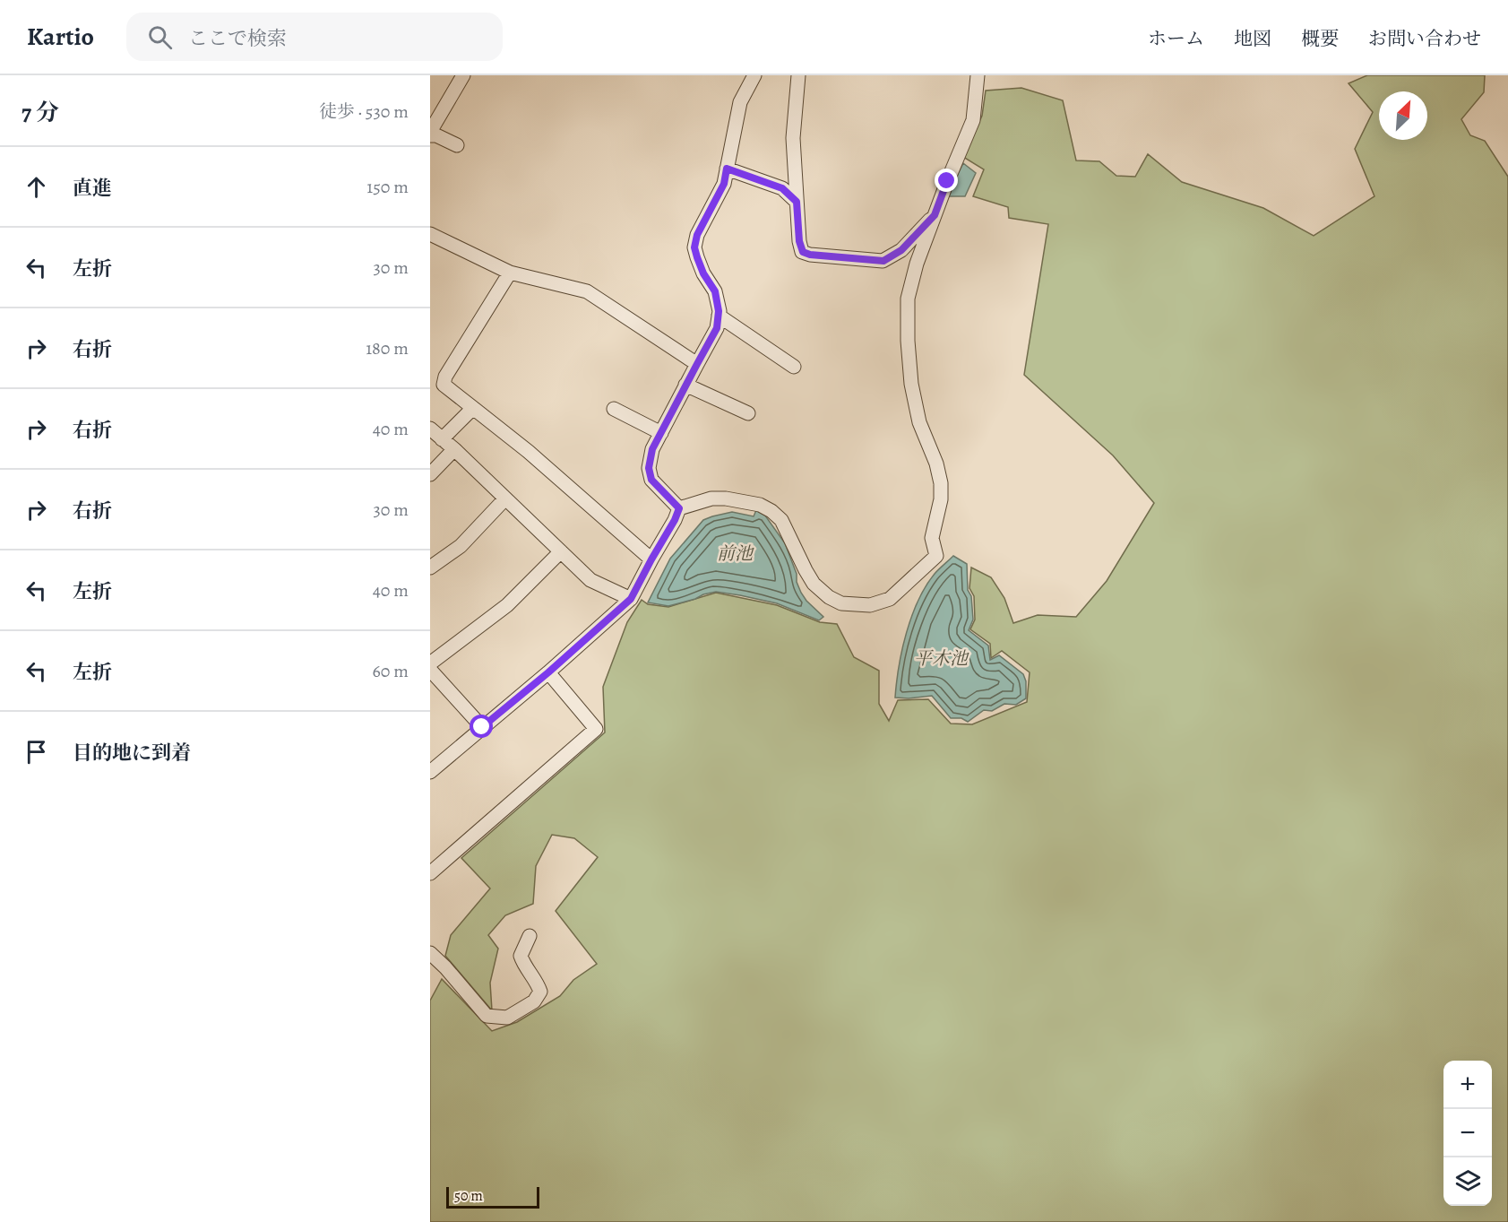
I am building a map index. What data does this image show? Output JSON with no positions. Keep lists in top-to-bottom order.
{
  "water": ["前池", "平木池"],
  "scale_bar": "50 m",
  "north": "top right",
  "page": {
    "header": "Kartio",
    "search": "ここで検索",
    "nav": [
      "ホーム",
      "地図",
      "概要",
      "お問い合わせ"
    ],
    "heading": ["7 分", "徒歩 · 530 m"],
    "list": [
      ["直進", "150 m"],
      ["左折", "30 m"],
      ["右折", "180 m"],
      ["右折", "40 m"],
      ["右折", "30 m"],
      ["左折", "40 m"],
      ["左折", "60 m"],
      "目的地に到着"
    ],
    "map_buttons": ["+", "−"],
    "scale": "50 m"
  }
}
